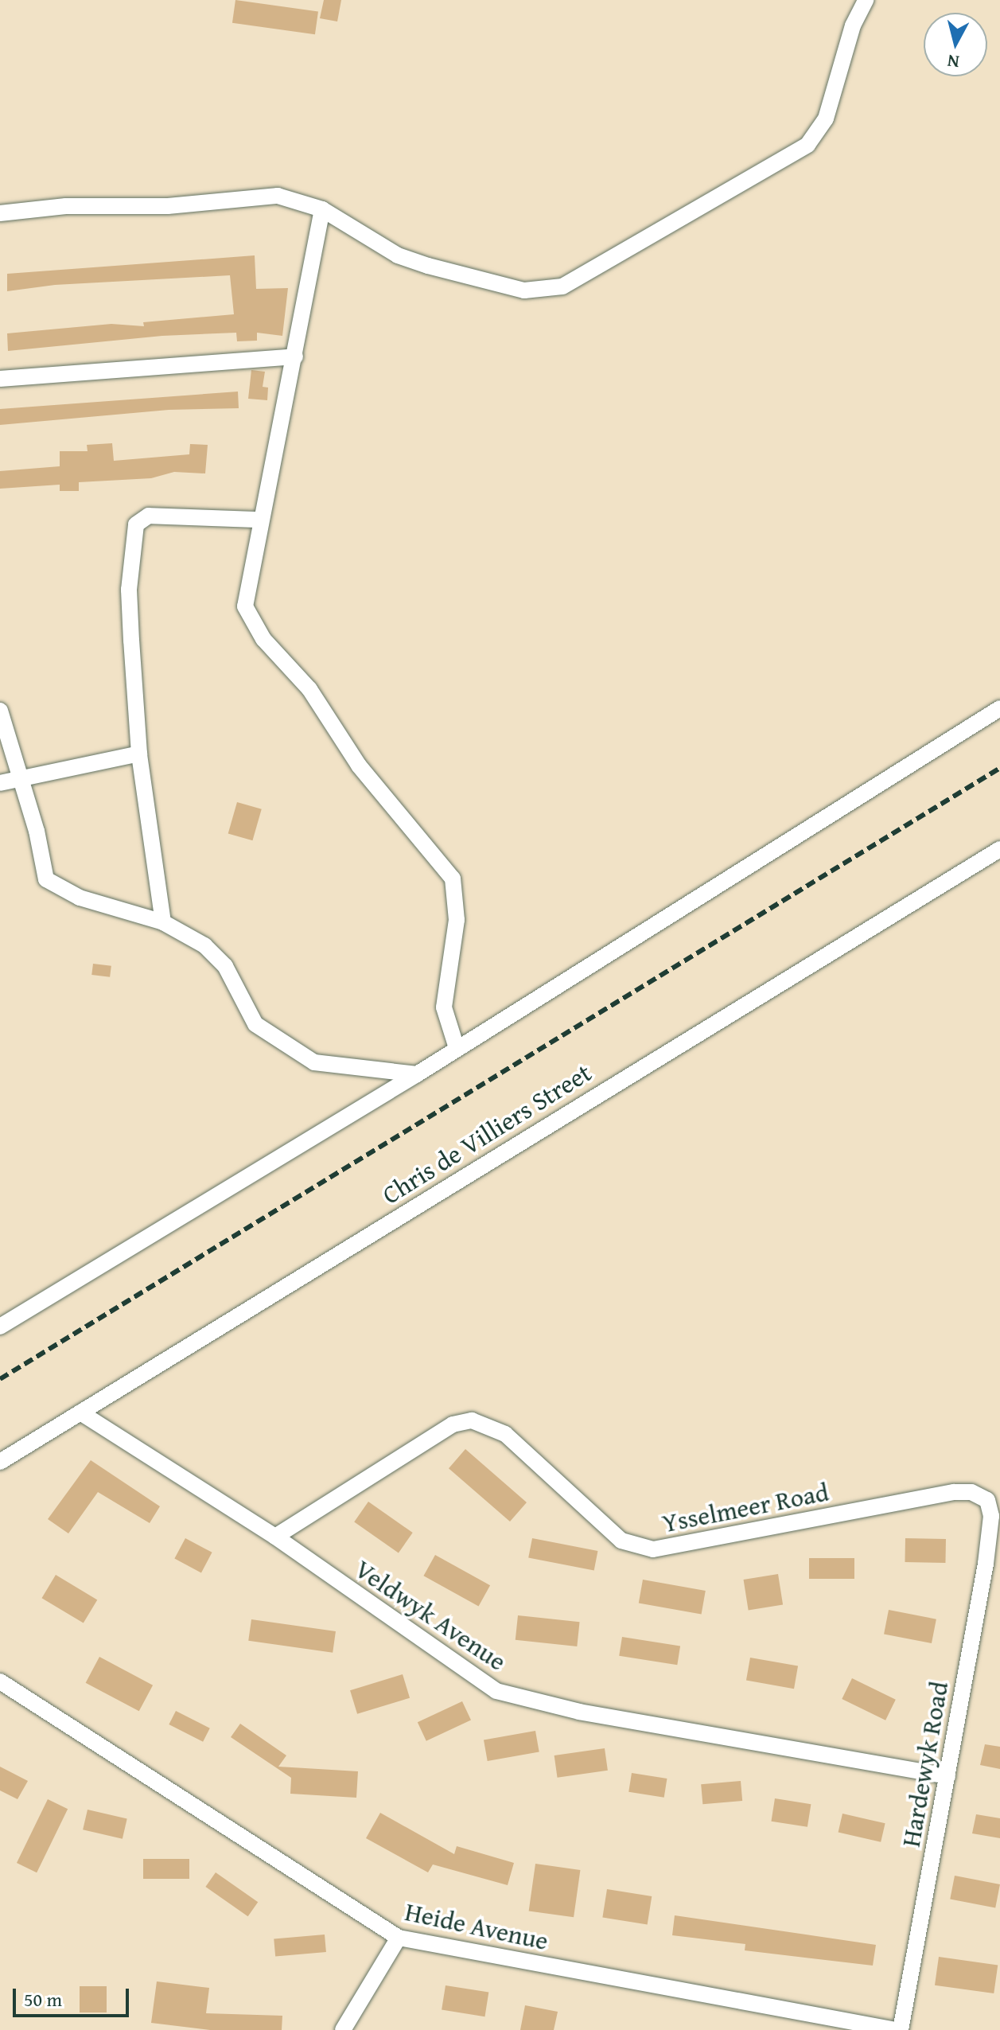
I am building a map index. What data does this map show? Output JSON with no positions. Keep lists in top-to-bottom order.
{
  "streets": {
    "street": [
      "Chris de Villiers Street",
      "Ysselmeer Road",
      "Veldwyk Avenue",
      "Hardewyk Road",
      "Heide Avenue"
    ]
  },
  "crossings": [
    ["Chris de Villiers Street", "Veldwyk Avenue"],
    ["Ysselmeer Road", "Veldwyk Avenue"],
    ["Ysselmeer Road", "Hardewyk Road"],
    ["Veldwyk Avenue", "Hardewyk Road"],
    ["Hardewyk Road", "Heide Avenue"]
  ],
  "scale_bar": "50 m",
  "north": "bottom"
}
